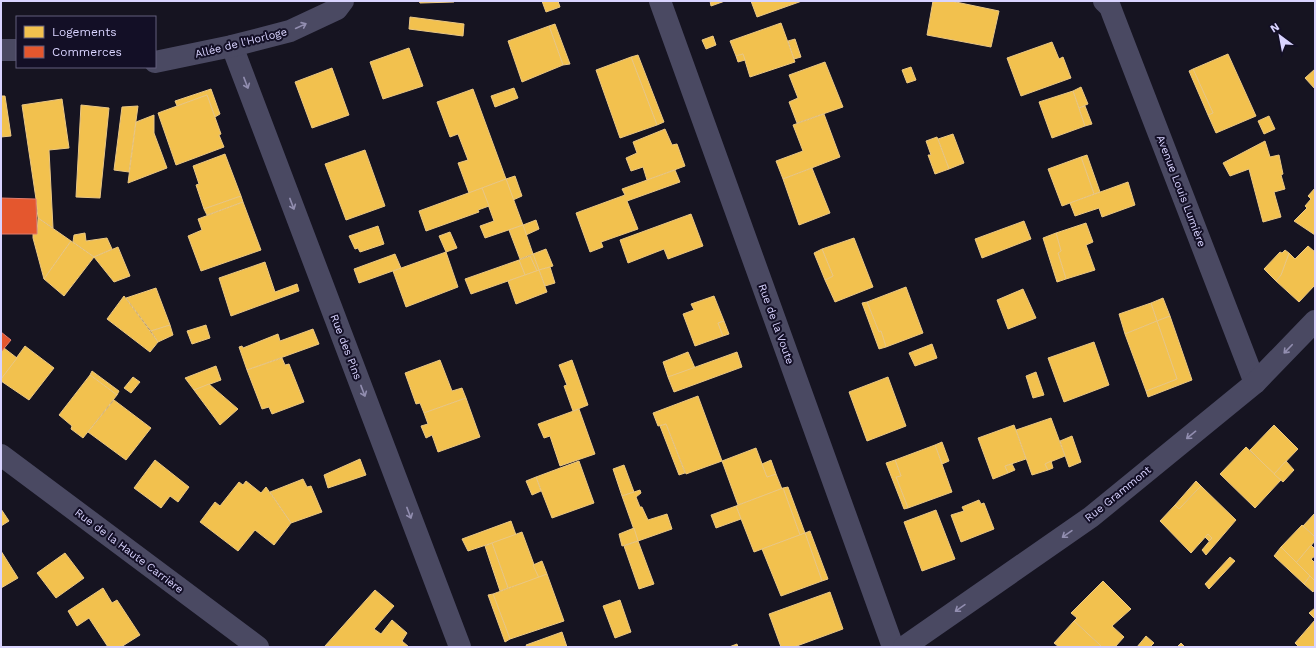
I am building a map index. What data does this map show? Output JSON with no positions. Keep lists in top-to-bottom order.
{
  "streets": {
    "street": [
      "Allée de l'Horloge",
      "Avenue Louis Lumière",
      "Rue de la Voute",
      "Rue des Pins",
      "Rue Grammont",
      "Rue de la Haute Carrière"
    ]
  },
  "crossings": [
    ["Allée de l'Horloge", "Rue des Pins"],
    ["Avenue Louis Lumière", "Rue Grammont"]
  ],
  "one_way": ["Allée de l'Horloge", "Rue des Pins", "Rue Grammont"],
  "legend": ["Logements", "Commerces"],
  "north": "top left"
}
